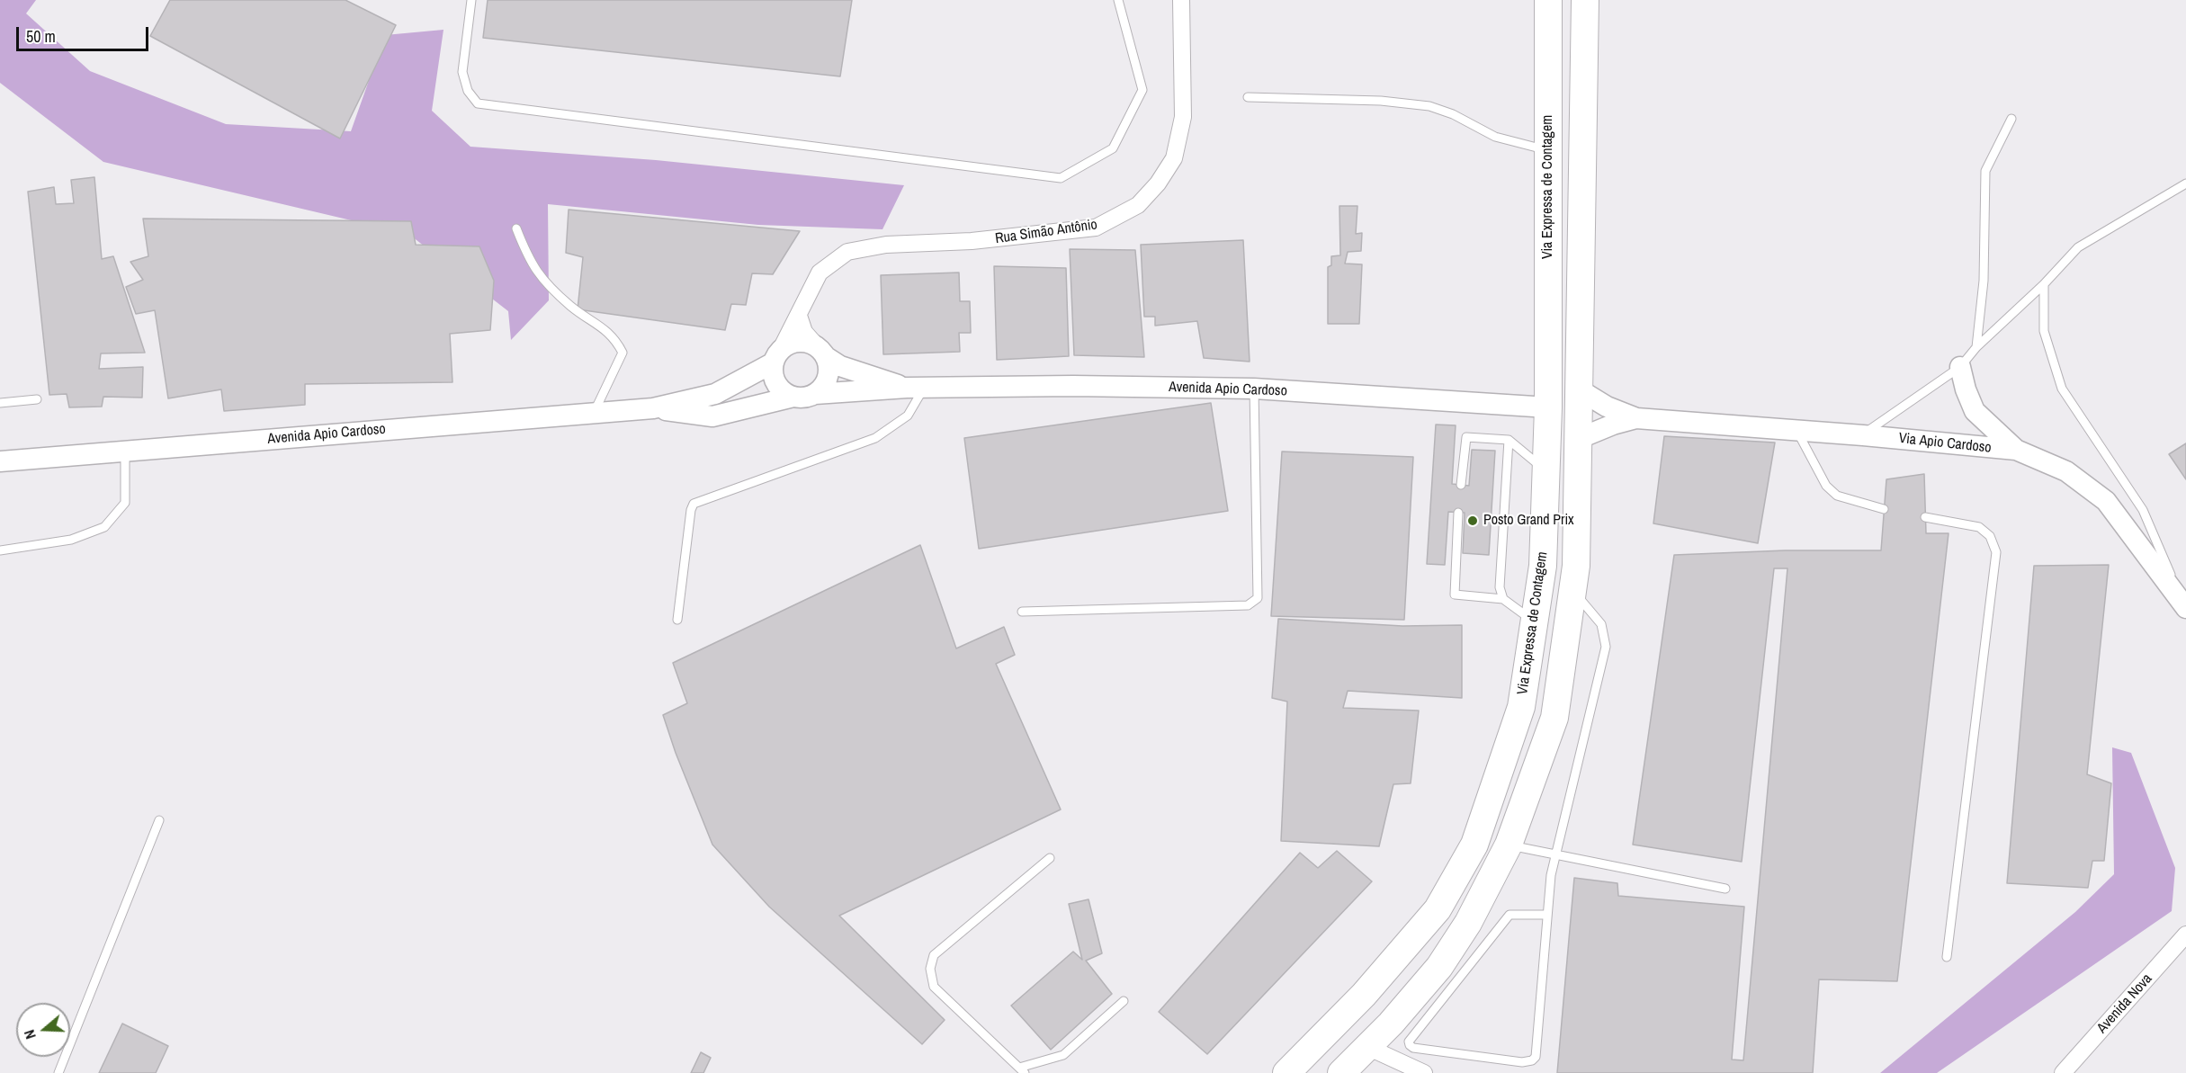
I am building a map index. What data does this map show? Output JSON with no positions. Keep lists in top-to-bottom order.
{
  "streets": {
    "highway": ["Via Expressa de Contagem"],
    "street": [
      "Rua Simão Antônio",
      "Avenida Apio Cardoso",
      "Via Apio Cardoso",
      "Avenida Nova"
    ]
  },
  "crossings": [
    ["Via Expressa de Contagem", "Avenida Apio Cardoso"],
    ["Rua Simão Antônio", "Avenida Apio Cardoso"]
  ],
  "places": ["Posto Grand Prix"],
  "scale_bar": "50 m",
  "north": "left"
}
